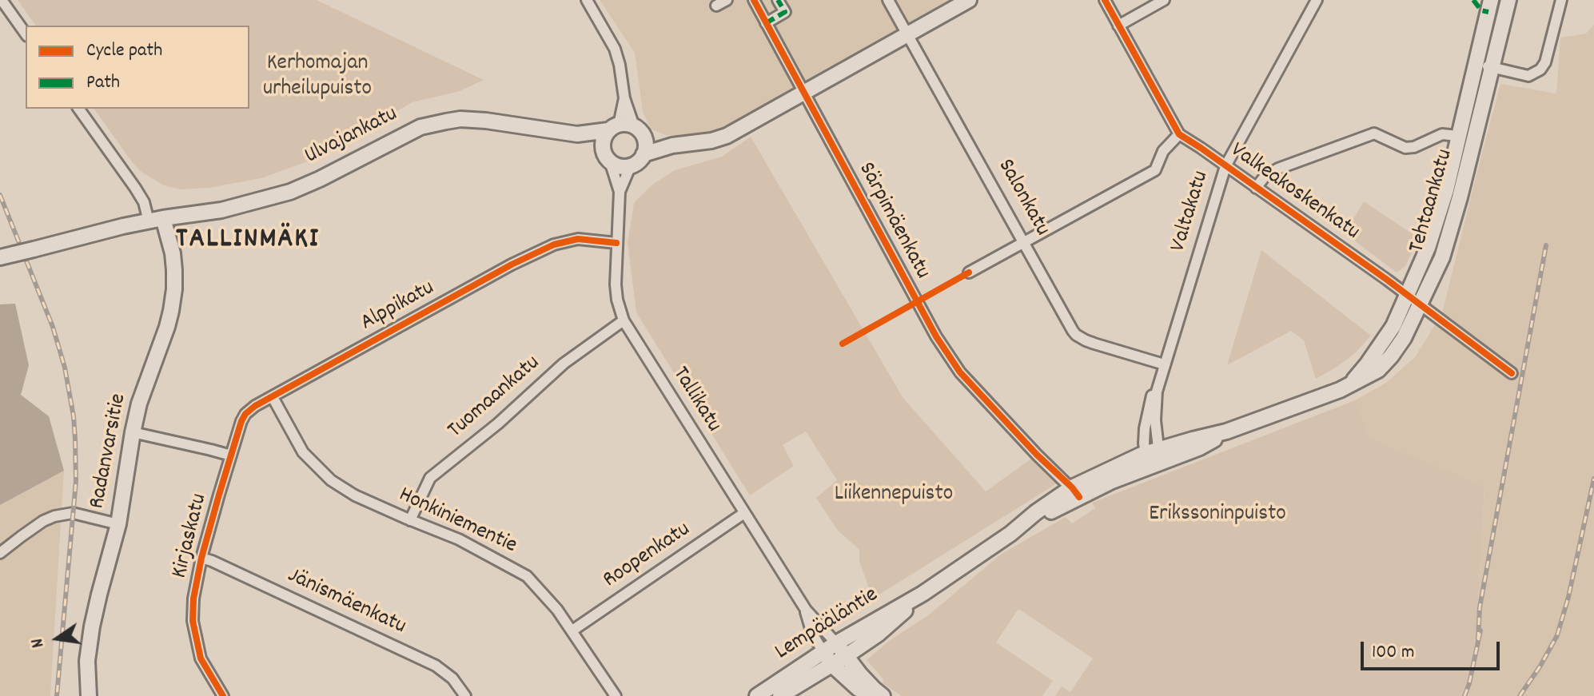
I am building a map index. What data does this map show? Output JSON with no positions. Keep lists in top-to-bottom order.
{
  "streets": {
    "main road": [
      "Ulvajankatu",
      "Tehtaankatu",
      "Radanvarsitie",
      "Lempääläntie"
    ],
    "street": [
      "Valkeakoskenkatu",
      "Salonkatu",
      "Valtakatu",
      "Särpimäenkatu",
      "Alppikatu",
      "Tuomaankatu",
      "Tallikatu",
      "Honkiniementie",
      "Kirjaskatu",
      "Roopenkatu",
      "Jänismäenkatu"
    ]
  },
  "crossings": [
    ["Ulvajankatu", "Tallikatu"],
    ["Ulvajankatu", "Radanvarsitie"],
    ["Valkeakoskenkatu", "Tehtaankatu"],
    ["Valkeakoskenkatu", "Valtakatu"],
    ["Salonkatu", "Valtakatu"],
    ["Tehtaankatu", "Valtakatu"],
    ["Tehtaankatu", "Lempääläntie"],
    ["Valtakatu", "Lempääläntie"],
    ["Särpimäenkatu", "Lempääläntie"],
    ["Alppikatu", "Tallikatu"],
    ["Alppikatu", "Honkiniementie"],
    ["Alppikatu", "Kirjaskatu"],
    ["Tuomaankatu", "Tallikatu"],
    ["Tuomaankatu", "Honkiniementie"],
    ["Tallikatu", "Roopenkatu"],
    ["Tallikatu", "Lempääläntie"],
    ["Honkiniementie", "Roopenkatu"],
    ["Kirjaskatu", "Jänismäenkatu"]
  ],
  "districts": ["TALLINMÄKI"],
  "parks": ["Kerhomajan urheilupuisto", "Liikennepuisto", "Erikssoninpuisto"],
  "legend": ["Cycle path", "Path"],
  "scale_bar": "100 m",
  "north": "left"
}
